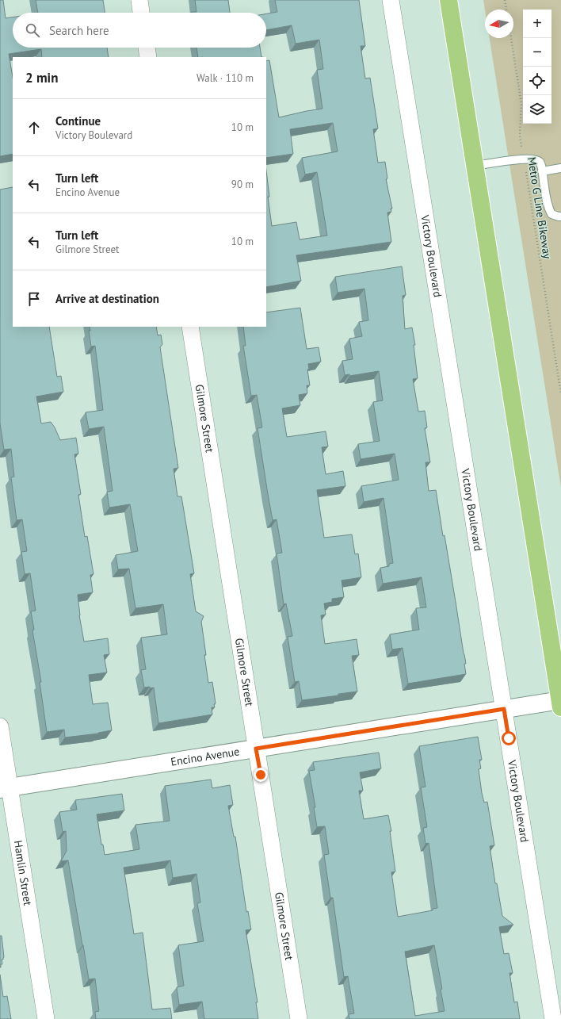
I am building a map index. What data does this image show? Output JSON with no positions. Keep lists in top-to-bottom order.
{
  "streets": {
    "street": [
      "Victory Boulevard",
      "Gilmore Street",
      "Encino Avenue",
      "Hamlin Street"
    ],
    "path": ["Metro G Line Bikeway"]
  },
  "crossings": [
    ["Victory Boulevard", "Encino Avenue"],
    ["Gilmore Street", "Encino Avenue"],
    ["Encino Avenue", "Hamlin Street"]
  ],
  "north": "left",
  "page": {
    "map_buttons": ["+", "−"],
    "search": "Search here",
    "heading": ["2 min", "Walk · 110 m"],
    "list": [
      ["Continue", "Victory Boulevard", "10 m"],
      ["Turn left", "Encino Avenue", "90 m"],
      ["Turn left", "Gilmore Street", "10 m"],
      "Arrive at destination"
    ]
  }
}
